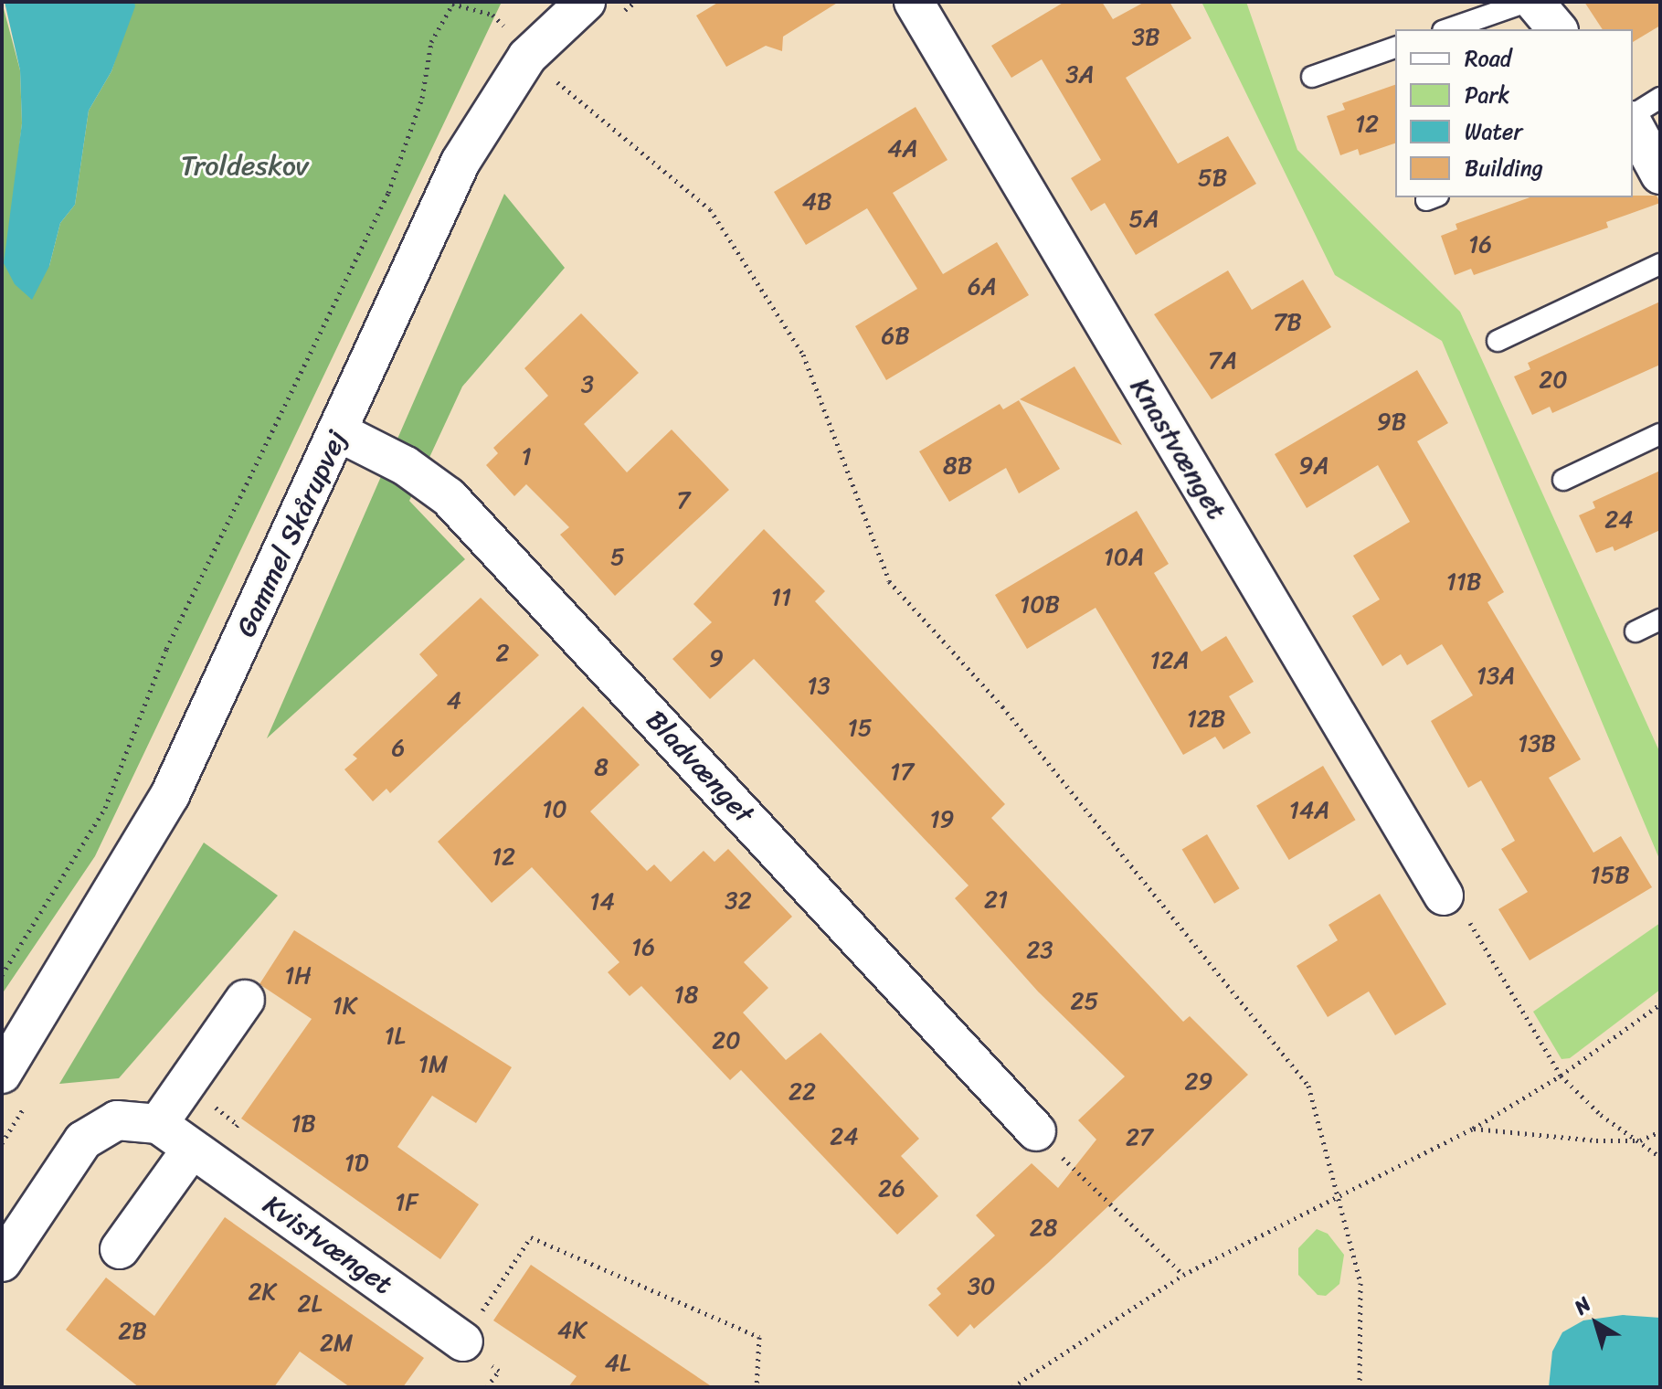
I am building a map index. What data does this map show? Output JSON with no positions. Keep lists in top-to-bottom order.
{
  "streets": {
    "street": [
      "Knastvænget",
      "Gammel Skårupvej",
      "Bladvænget",
      "Kvistvænget"
    ]
  },
  "crossings": [
    ["Gammel Skårupvej", "Bladvænget"]
  ],
  "parks": ["Troldeskov"],
  "house_numbers": [
    "3B",
    "3A",
    "12",
    "4A",
    "5B",
    "4B",
    "5A",
    "16",
    "6A",
    "7B",
    "6B",
    "7A",
    "20",
    "3",
    "9B",
    "1",
    "8B",
    "9A",
    "7",
    "24",
    "5",
    "10A",
    "11B",
    "11",
    "10B",
    "2",
    "9",
    "12A",
    "13A",
    "13",
    "4",
    "12B",
    "15",
    "13B",
    "6",
    "8",
    "17",
    "10",
    "14A",
    "19",
    "12",
    "15B",
    "21",
    "32",
    "14",
    "16",
    "23",
    "1H",
    "18",
    "25",
    "1K",
    "1L",
    "20",
    "1M",
    "29",
    "22",
    "1B",
    "24",
    "27",
    "1D",
    "26",
    "1F",
    "28",
    "30",
    "2K",
    "2L",
    "4K",
    "2B",
    "2M",
    "4L"
  ],
  "legend": [
    "Road",
    "Park",
    "Water",
    "Building"
  ],
  "north": "top left"
}
